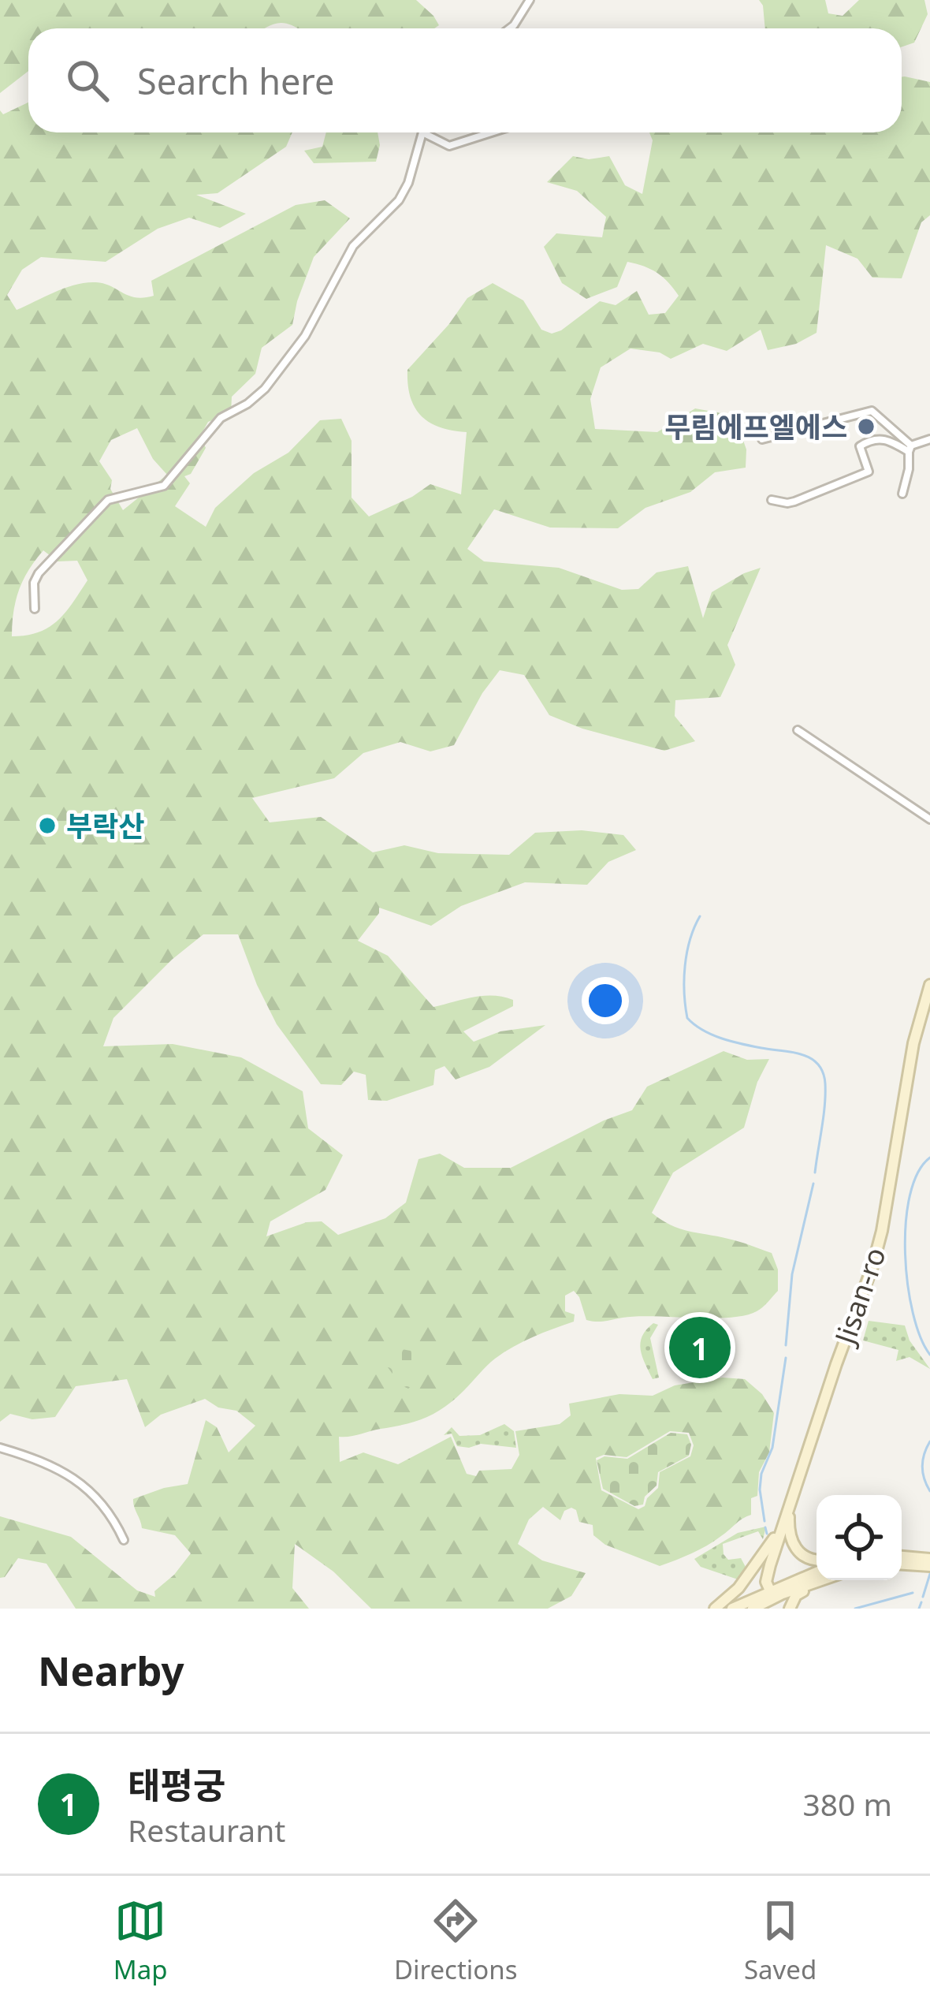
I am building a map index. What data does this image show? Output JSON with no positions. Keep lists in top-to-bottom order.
{
  "streets": {
    "main road": ["Jisan-ro"]
  },
  "places": ["무림에프엘에스", "부락산"],
  "page": {
    "search": "Search here",
    "pins": "1",
    "heading": "Nearby",
    "list": [
      {
        "mark": "1",
        "name": "태평궁",
        "note": "Restaurant",
        "value": "380 m"
      }
    ],
    "nav": ["Map", "Directions", "Saved"]
  }
}
